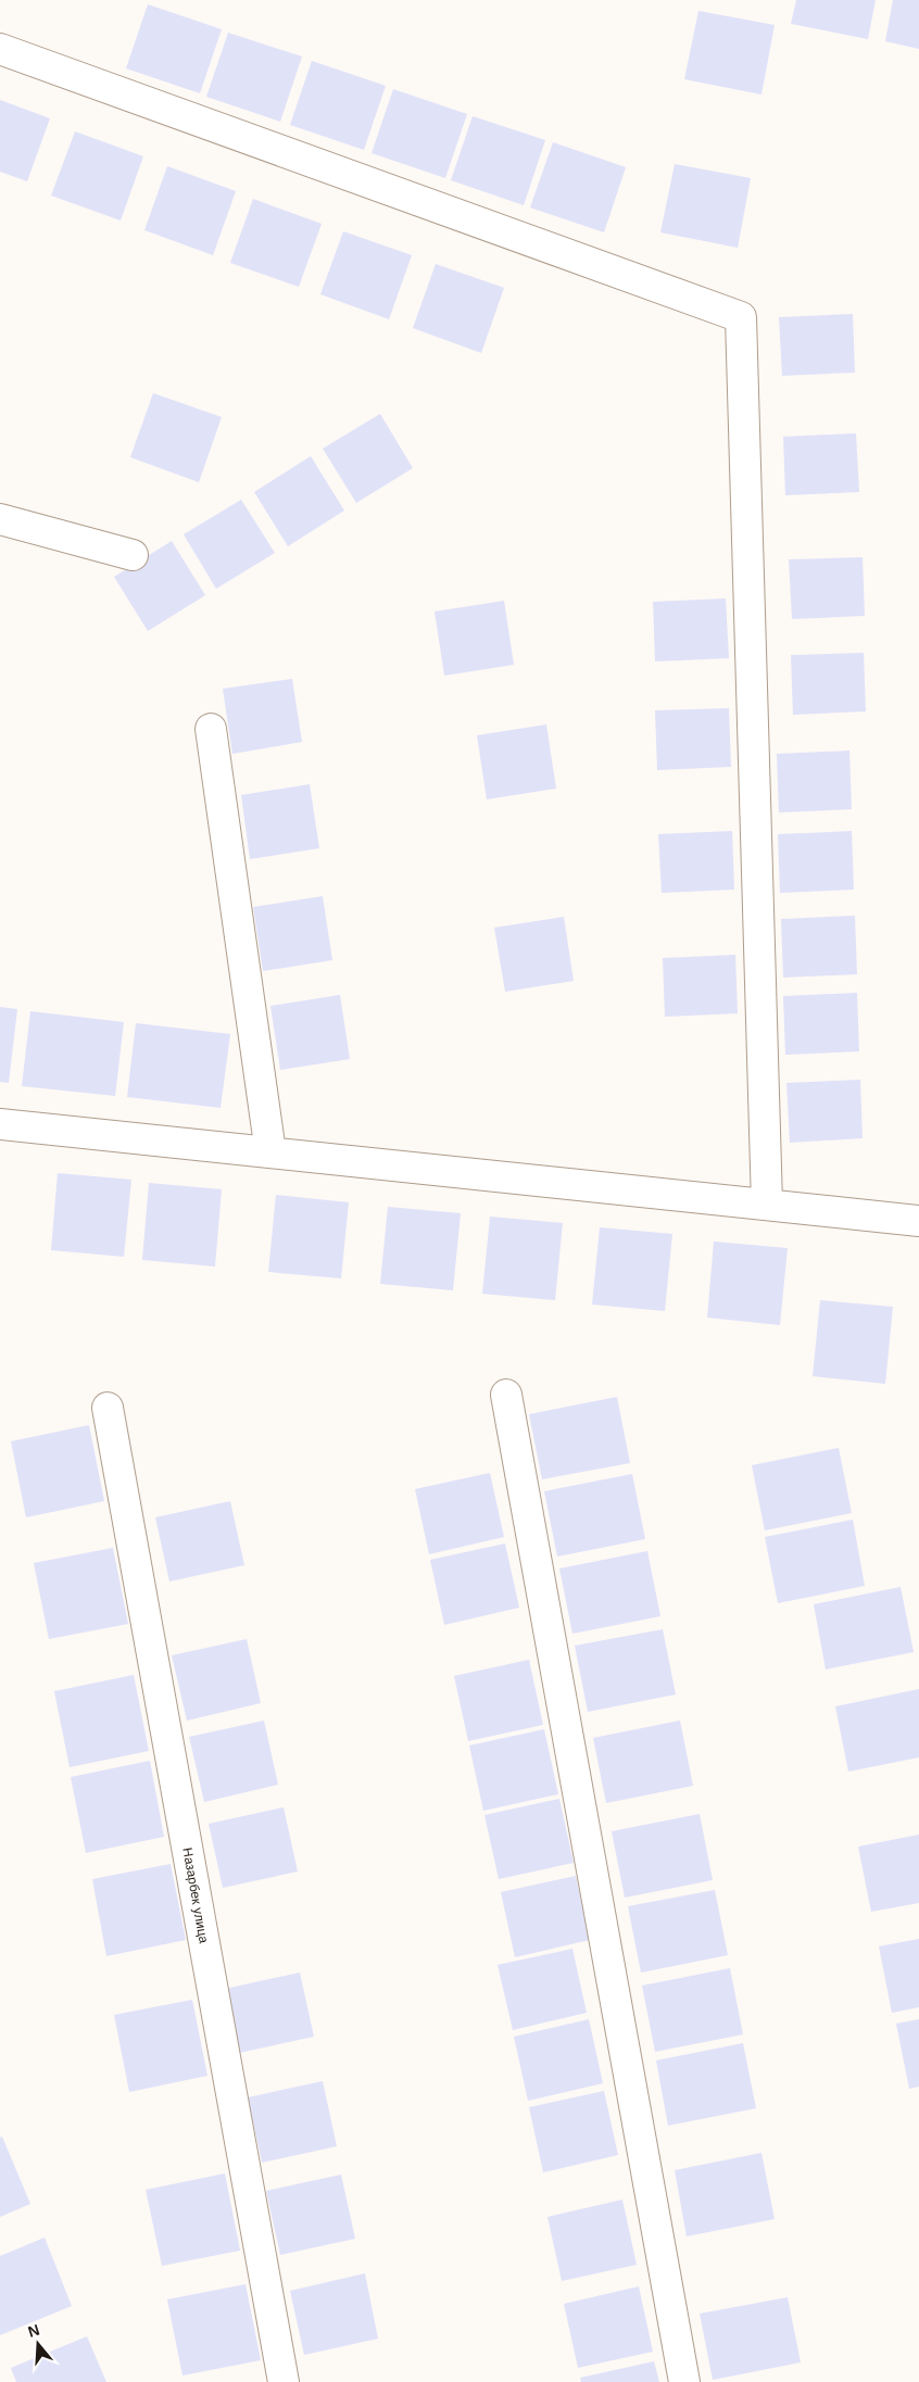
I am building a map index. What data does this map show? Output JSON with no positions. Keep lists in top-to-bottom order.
{
  "streets": {
    "street": ["Назарбек улица"]
  },
  "north": "top"
}
